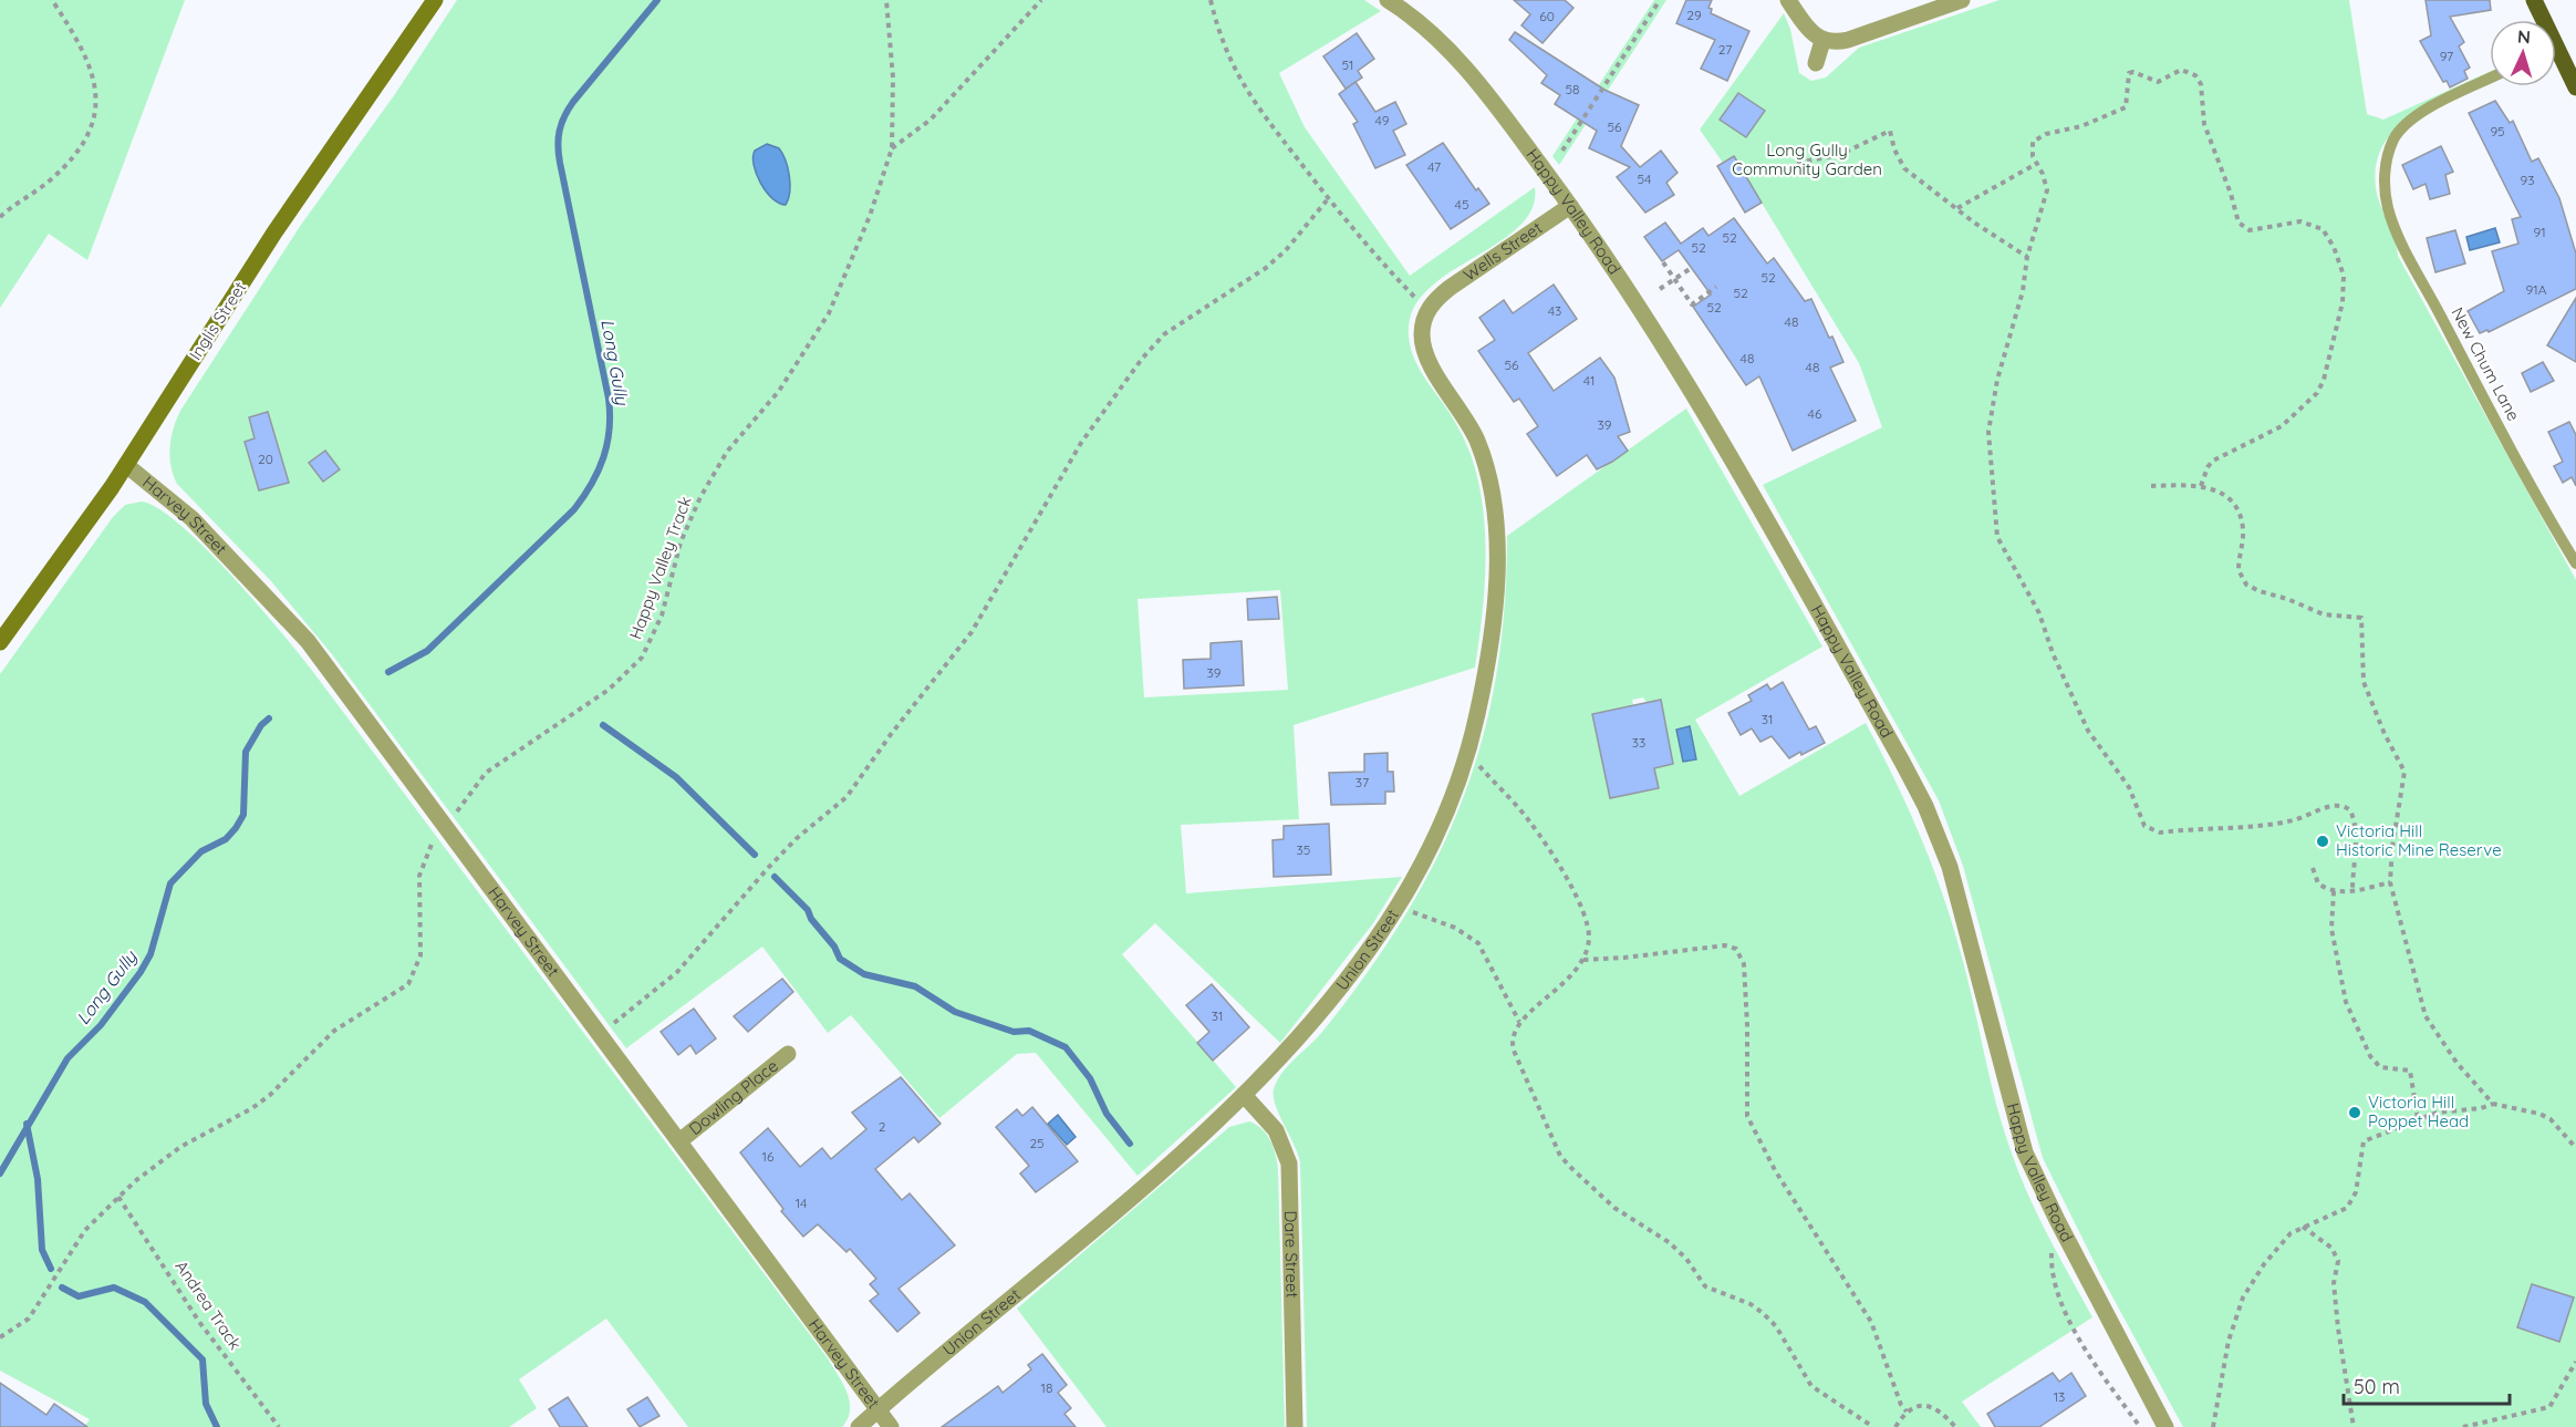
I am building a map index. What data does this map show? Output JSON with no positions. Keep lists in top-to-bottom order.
{
  "streets": {
    "main road": ["Inglis Street"],
    "street": [
      "Happy Valley Road",
      "Wells Street",
      "Harvey Street",
      "Union Street",
      "Dowling Place",
      "Dare Street"
    ],
    "lane": ["New Chum Lane"],
    "path": ["Happy Valley Track", "Andrea Track"]
  },
  "crossings": [
    ["Happy Valley Road", "Wells Street"],
    ["Wells Street", "Union Street"],
    ["Inglis Street", "Harvey Street"],
    ["Harvey Street", "Happy Valley Track"],
    ["Harvey Street", "Union Street"],
    ["Harvey Street", "Dowling Place"],
    ["Happy Valley Track", "Andrea Track"],
    ["Union Street", "Dare Street"]
  ],
  "water": ["Long Gully"],
  "parks": ["Long Gully Community Garden"],
  "places": ["Victoria Hill Historic Mine Reserve", "Victoria Hill Poppet Head"],
  "house_numbers": [
    "29",
    "60",
    "27",
    "97",
    "51",
    "58",
    "49",
    "56",
    "95",
    "47",
    "54",
    "93",
    "45",
    "91",
    "52",
    "52",
    "52",
    "91A",
    "52",
    "52",
    "43",
    "48",
    "48",
    "56",
    "48",
    "41",
    "46",
    "39",
    "20",
    "39",
    "31",
    "33",
    "37",
    "35",
    "31",
    "2",
    "25",
    "16",
    "14",
    "18",
    "13"
  ],
  "scale_bar": "50 m",
  "north": "top"
}
